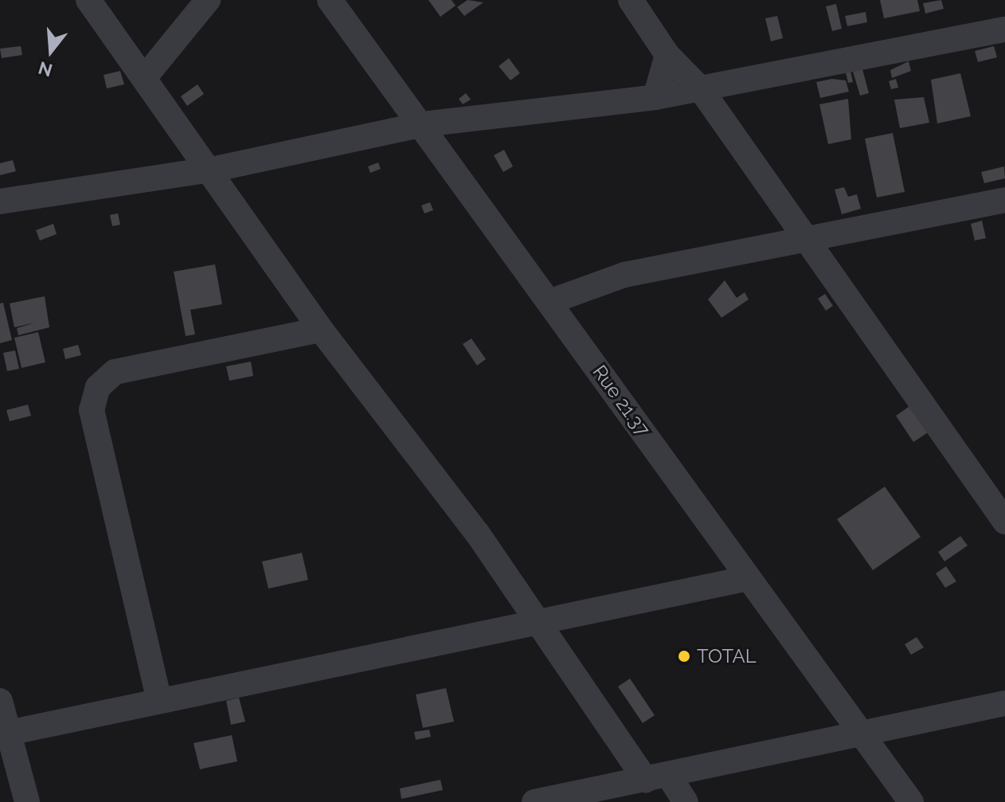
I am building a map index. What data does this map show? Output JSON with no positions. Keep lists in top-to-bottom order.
{
  "streets": {
    "street": ["Rue 21.37"]
  },
  "places": ["TOTAL"],
  "north": "bottom"
}
